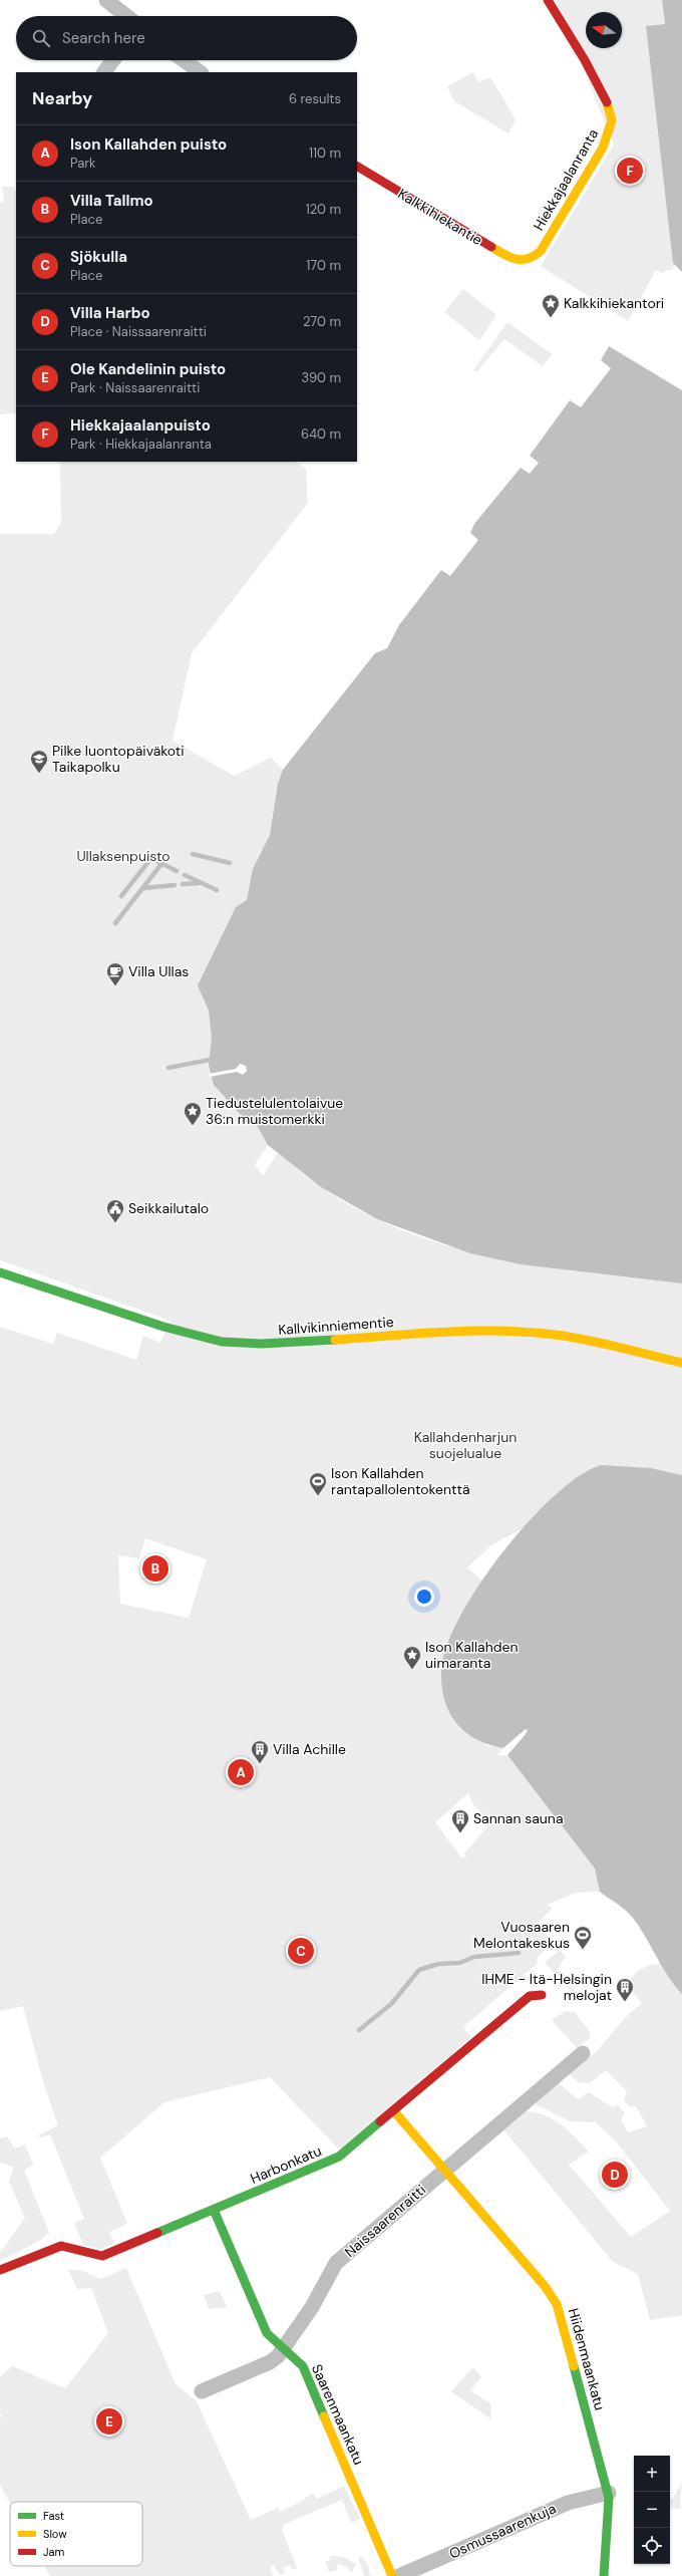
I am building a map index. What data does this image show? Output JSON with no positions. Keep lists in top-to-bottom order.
{
  "streets": {
    "street": [
      "Hiekkajaalanranta",
      "Kalkkihiekantie",
      "Kallvikinniementie",
      "Harbonkatu",
      "Naissaarenraitti",
      "Hiidenmaankatu",
      "Saarenmaankatu",
      "Osmussaarenkuja"
    ]
  },
  "crossings": [
    ["Hiekkajaalanranta", "Kalkkihiekantie"],
    ["Harbonkatu", "Hiidenmaankatu"],
    ["Harbonkatu", "Saarenmaankatu"],
    ["Naissaarenraitti", "Hiidenmaankatu"],
    ["Naissaarenraitti", "Saarenmaankatu"],
    ["Hiidenmaankatu", "Osmussaarenkuja"]
  ],
  "parks": ["Ullaksenpuisto", "Kallahdenharjun suojelualue"],
  "places": {
    "place": ["Kalkkihiekantori", "Tiedustelulentolaivue 36:n muistomerkki", "Ison Kallahden uimaranta"],
    "school or university": ["Pilke luontopäiväkoti Taikapolku"],
    "cafe": ["Villa Ullas"],
    "public building": ["Seikkailutalo"],
    "sports": ["Ison Kallahden rantapallolentokenttä", "Vuosaaren Melontakeskus"],
    "building": ["Villa Achille", "Sannan sauna", "IHME - Itä-Helsingin melojat"]
  },
  "legend": ["Fast", "Slow", "Jam"],
  "north": "left",
  "page": {
    "search": "Search here",
    "heading": ["Nearby", "6 results"],
    "list": [
      {
        "mark": "A",
        "name": "Ison Kallahden puisto",
        "note": "Park",
        "value": "110 m"
      },
      {
        "mark": "B",
        "name": "Villa Tallmo",
        "note": "Place",
        "value": "120 m"
      },
      {
        "mark": "C",
        "name": "Sjökulla",
        "note": "Place",
        "value": "170 m"
      },
      {
        "mark": "D",
        "name": "Villa Harbo",
        "note": "Place · Naissaarenraitti",
        "value": "270 m"
      },
      {
        "mark": "E",
        "name": "Ole Kandelinin puisto",
        "note": "Park · Naissaarenraitti",
        "value": "390 m"
      },
      {
        "mark": "F",
        "name": "Hiekkajaalanpuisto",
        "note": "Park · Hiekkajaalanranta",
        "value": "640 m"
      }
    ],
    "pins": [
      "F",
      "B",
      "A",
      "C",
      "D",
      "E"
    ],
    "map_buttons": ["+", "−"]
  }
}
